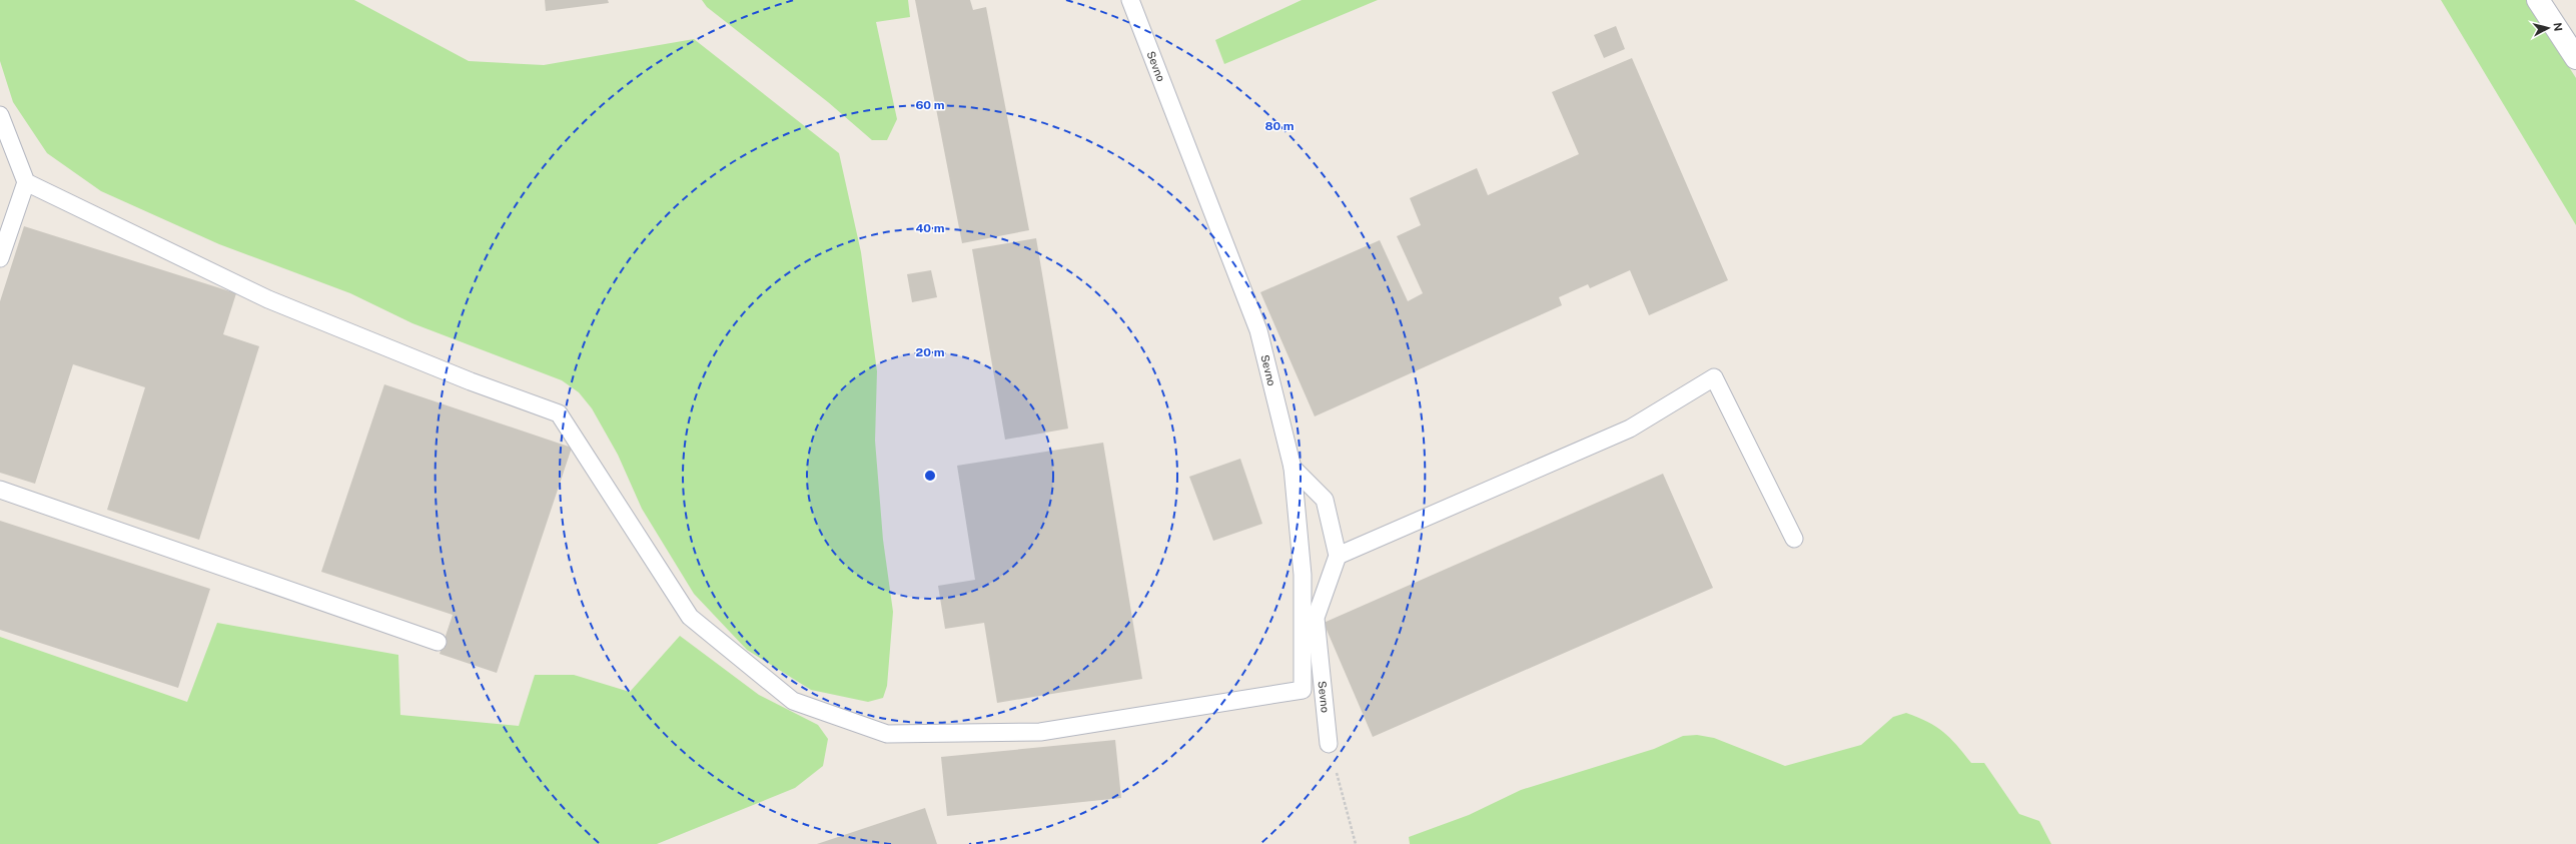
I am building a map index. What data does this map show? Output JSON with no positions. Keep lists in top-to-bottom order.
{
  "streets": {
    "lane": ["Sevno"]
  },
  "north": "right",
  "rings": [
    "60 m",
    "80 m",
    "40 m",
    "20 m"
  ]
}
